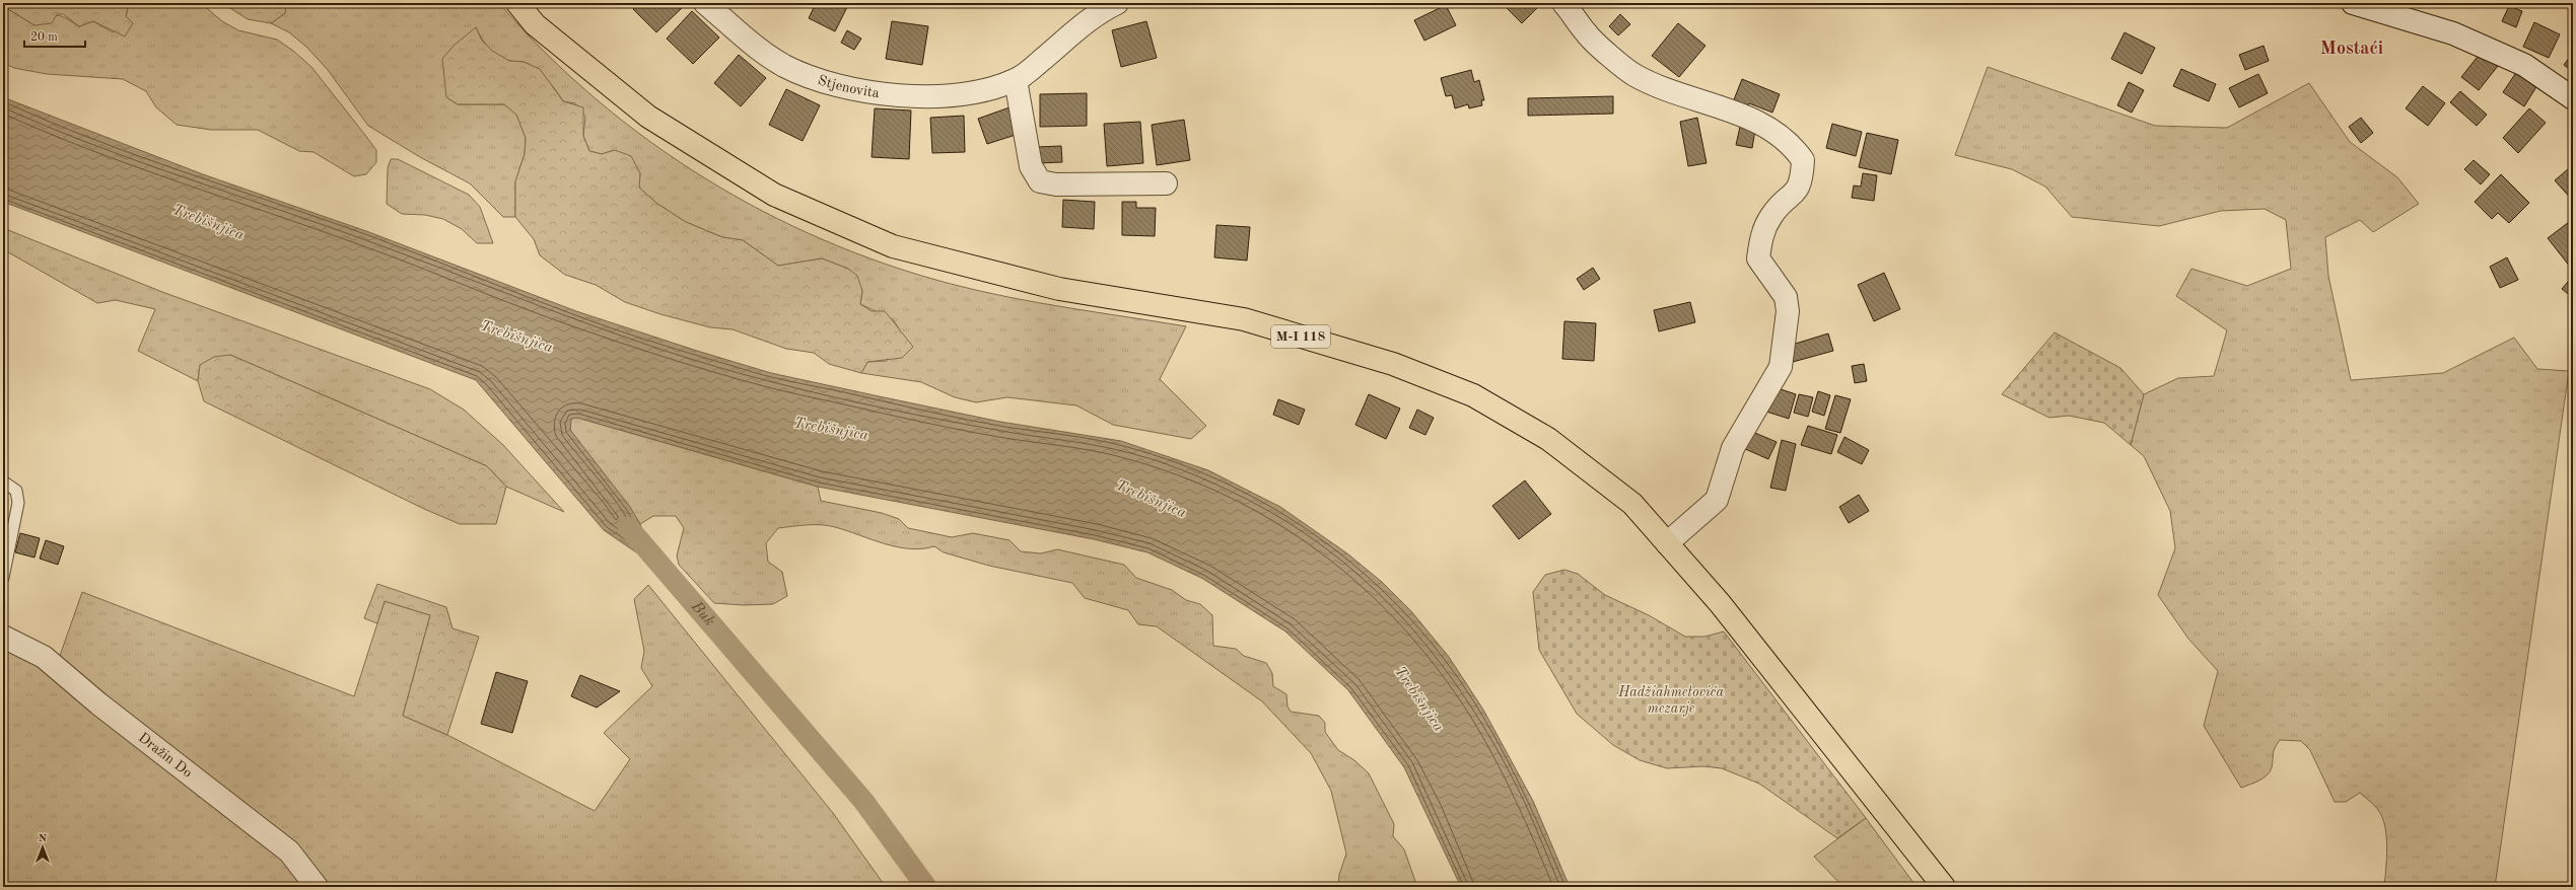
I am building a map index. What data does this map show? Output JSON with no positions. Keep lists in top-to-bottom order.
{
  "streets": {
    "main road": ["M-I 118"],
    "street": ["Stjenovita", "Dražin Do"]
  },
  "districts": ["Mostaći"],
  "water": ["Trebišnjica", "Buk"],
  "parks": ["Hadžiahmetovića mezarje"],
  "scale_bar": "20 m",
  "north": "top"
}
